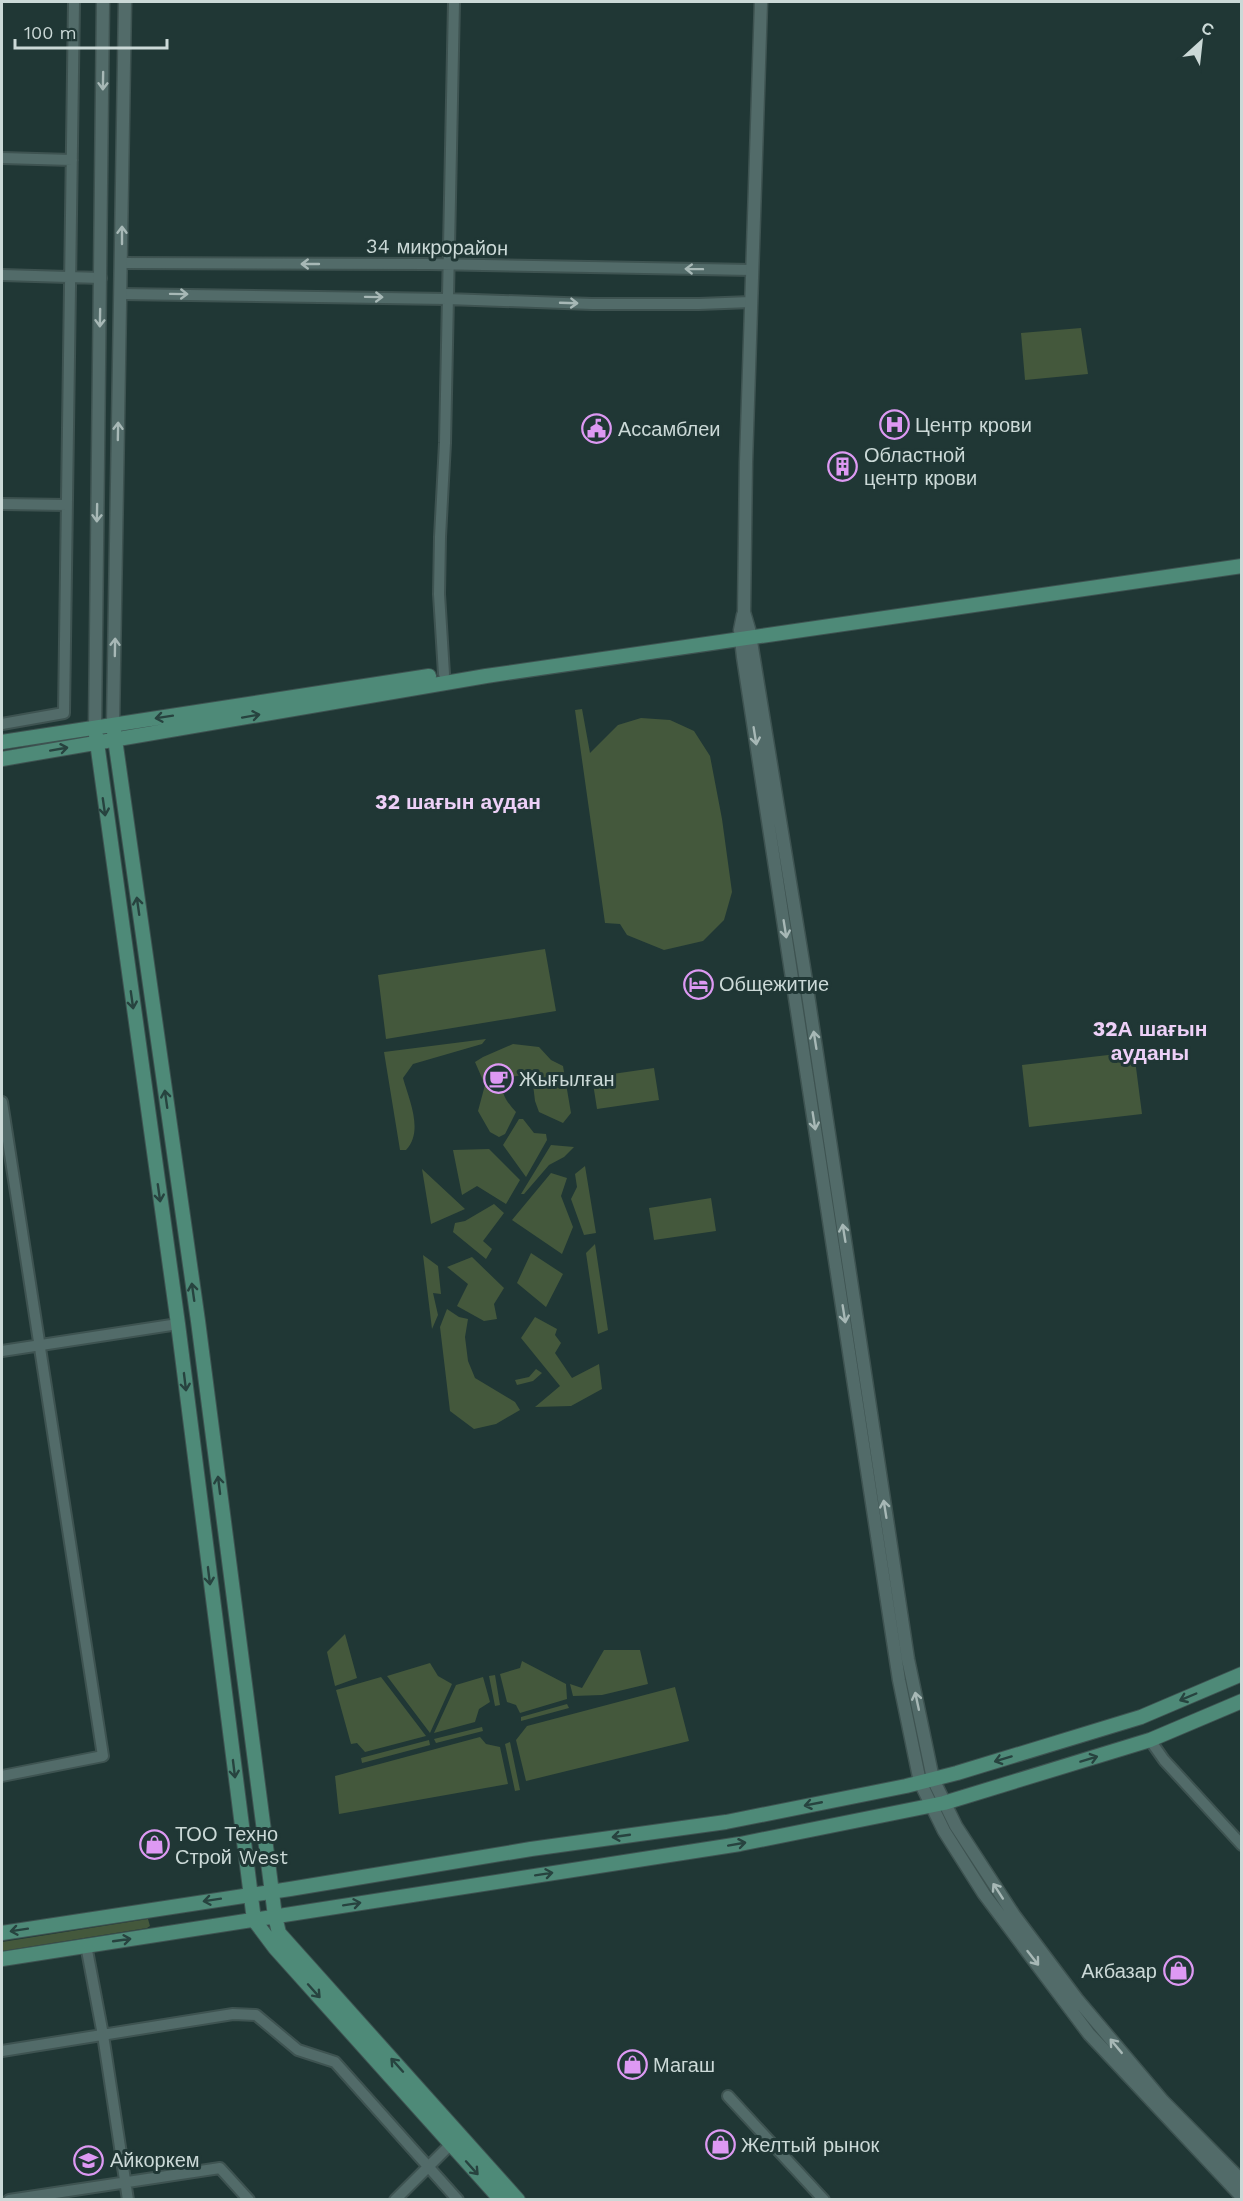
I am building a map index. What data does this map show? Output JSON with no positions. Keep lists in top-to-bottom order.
{
  "streets": {
    "street": ["34 микрорайон"]
  },
  "districts": ["32 шағын аудан", "32А шағын ауданы"],
  "places": {
    "hospital": ["Центр крови"],
    "public building": ["Ассамблеи"],
    "building": ["Областной центр крови"],
    "hotel": ["Общежитие"],
    "cafe": ["Жығылған"],
    "shop": [
      "ТОО Техно Строй West",
      "Акбазар",
      "Магаш",
      "Желтый рынок"
    ],
    "school or university": ["Айкоркем"]
  },
  "scale_bar": "100 m",
  "north": "top right"
}
